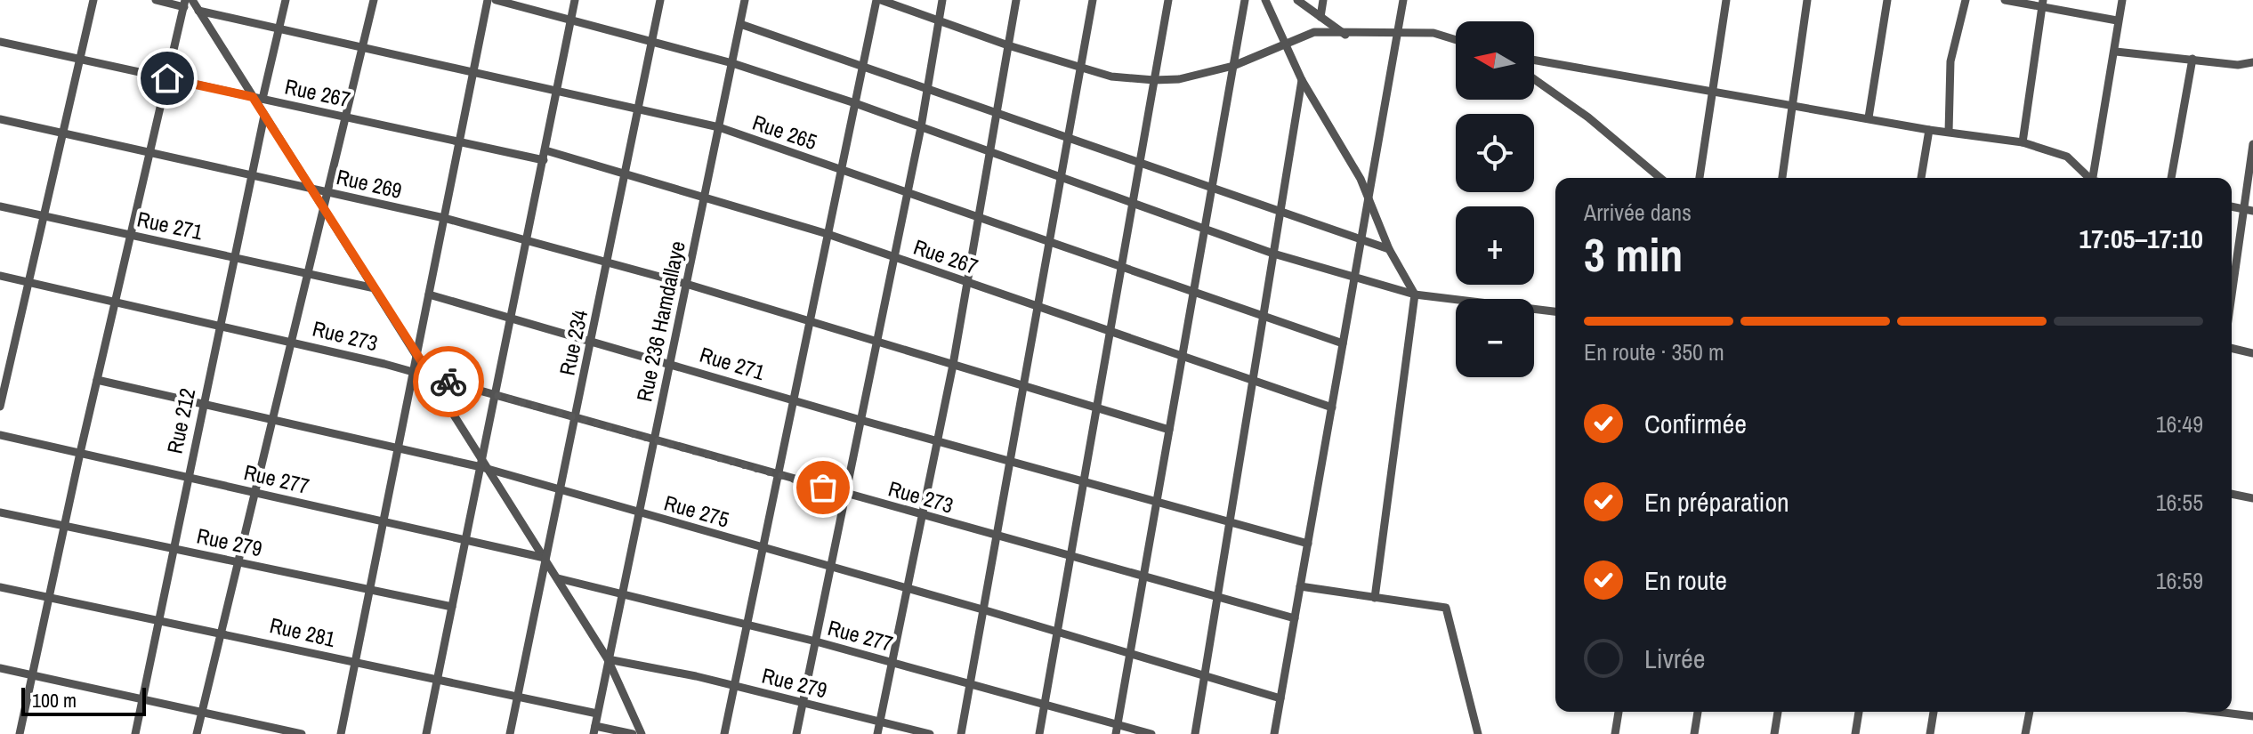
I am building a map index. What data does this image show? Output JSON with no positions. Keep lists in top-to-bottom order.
{
  "streets": {
    "street": [
      "Rue 267",
      "Rue 265",
      "Rue 269",
      "Rue 271",
      "Rue 236 Hamdallaye",
      "Rue 273",
      "Rue 234",
      "Rue 212",
      "Rue 277",
      "Rue 275",
      "Rue 279",
      "Rue 281"
    ]
  },
  "crossings": [
    ["Rue 267", "Rue 236 Hamdallaye"],
    ["Rue 267", "Rue 234"],
    ["Rue 265", "Rue 236 Hamdallaye"],
    ["Rue 265", "Rue 234"],
    ["Rue 269", "Rue 236 Hamdallaye"],
    ["Rue 269", "Rue 234"],
    ["Rue 269", "Rue 212"],
    ["Rue 271", "Rue 236 Hamdallaye"],
    ["Rue 271", "Rue 234"],
    ["Rue 271", "Rue 212"],
    ["Rue 236 Hamdallaye", "Rue 273"],
    ["Rue 236 Hamdallaye", "Rue 277"],
    ["Rue 236 Hamdallaye", "Rue 275"],
    ["Rue 236 Hamdallaye", "Rue 279"],
    ["Rue 236 Hamdallaye", "Rue 281"],
    ["Rue 273", "Rue 234"],
    ["Rue 273", "Rue 212"],
    ["Rue 234", "Rue 277"],
    ["Rue 234", "Rue 275"],
    ["Rue 234", "Rue 281"],
    ["Rue 212", "Rue 277"],
    ["Rue 212", "Rue 275"],
    ["Rue 212", "Rue 279"],
    ["Rue 212", "Rue 281"]
  ],
  "scale_bar": "100 m",
  "north": "left",
  "page": {
    "map_buttons": ["+", "−"],
    "heading": ["3 min", "Arrivée dans", "17:05–17:10"],
    "bar": "En route · 350 m",
    "list": [
      ["Confirmée", "16:49"],
      ["En préparation", "16:55"],
      ["En route", "16:59"],
      "Livrée"
    ],
    "scale": "100 m"
  }
}
